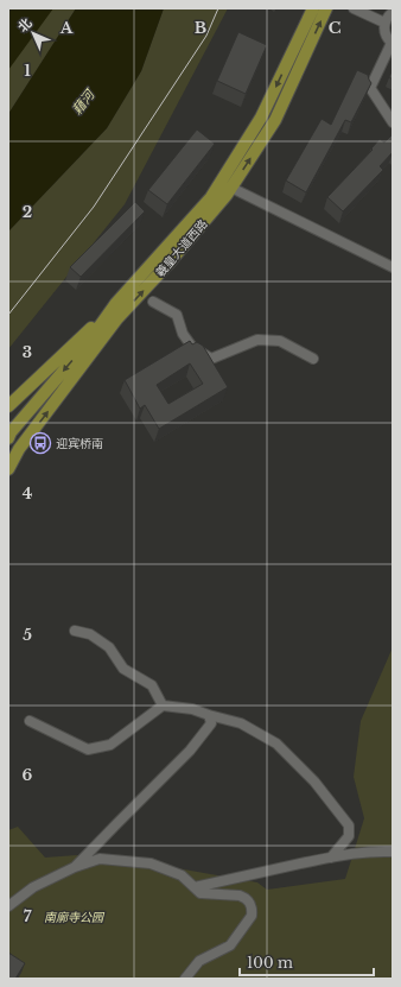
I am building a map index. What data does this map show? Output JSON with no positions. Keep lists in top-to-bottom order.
{
  "streets": {
    "main road": ["羲皇大道西路"]
  },
  "water": ["藉河"],
  "parks": ["南廓寺公园"],
  "places": {
    "bus stop": ["迎宾桥南"]
  },
  "scale_bar": "100 m",
  "north": "top left",
  "grid": {
    "columns": ["A", "B", "C"],
    "rows": [
      "1",
      "2",
      "3",
      "4",
      "5",
      "6",
      "7"
    ]
  }
}
